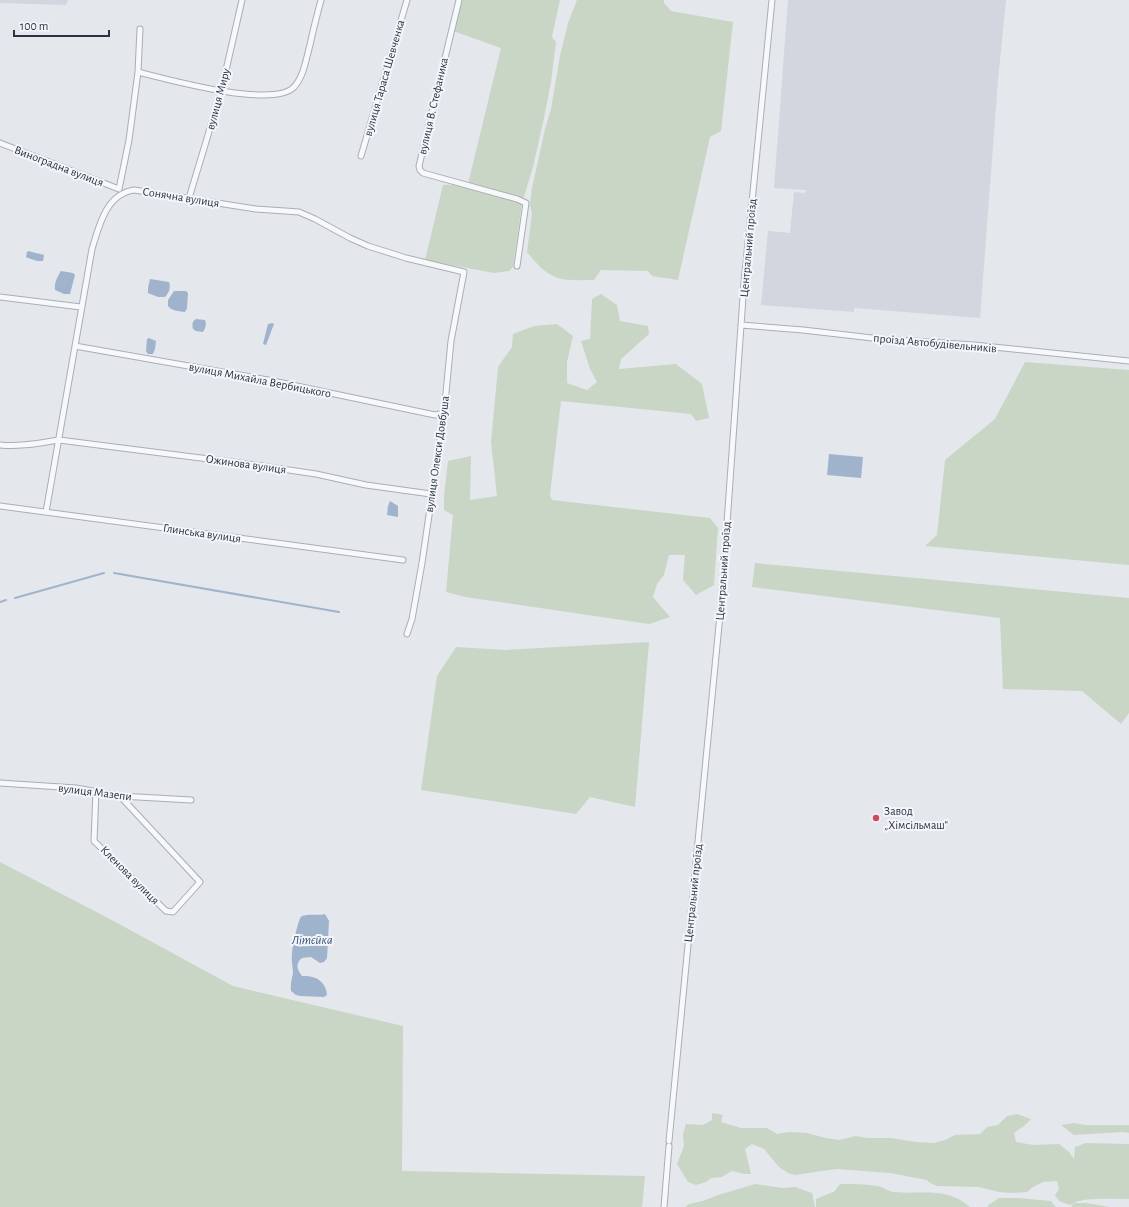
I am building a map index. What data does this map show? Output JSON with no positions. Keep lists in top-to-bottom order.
{
  "streets": {
    "street": [
      "вулиця Тараса Шевченка",
      "вулиця Миру",
      "вулиця В. Стефаника",
      "Виноградна вулиця",
      "Сонячна вулиця",
      "Центральний проїзд",
      "проїзд Автобудівельників",
      "вулиця Михайла Вербицького",
      "вулиця Олекси Довбуша",
      "Ожинова вулиця",
      "Глинська вулиця",
      "вулиця Мазепи",
      "Кленова вулиця"
    ]
  },
  "crossings": [
    ["вулиця Миру", "Сонячна вулиця"],
    ["Виноградна вулиця", "Сонячна вулиця"],
    ["Сонячна вулиця", "вулиця Олекси Довбуша"],
    ["Центральний проїзд", "проїзд Автобудівельників"],
    ["вулиця Михайла Вербицького", "вулиця Олекси Довбуша"],
    ["вулиця Олекси Довбуша", "Ожинова вулиця"],
    ["вулиця Мазепи", "Кленова вулиця"]
  ],
  "water": ["Літєйка"],
  "places": ["Завод „Хімсільмаш“"],
  "scale_bar": "100 m"
}
